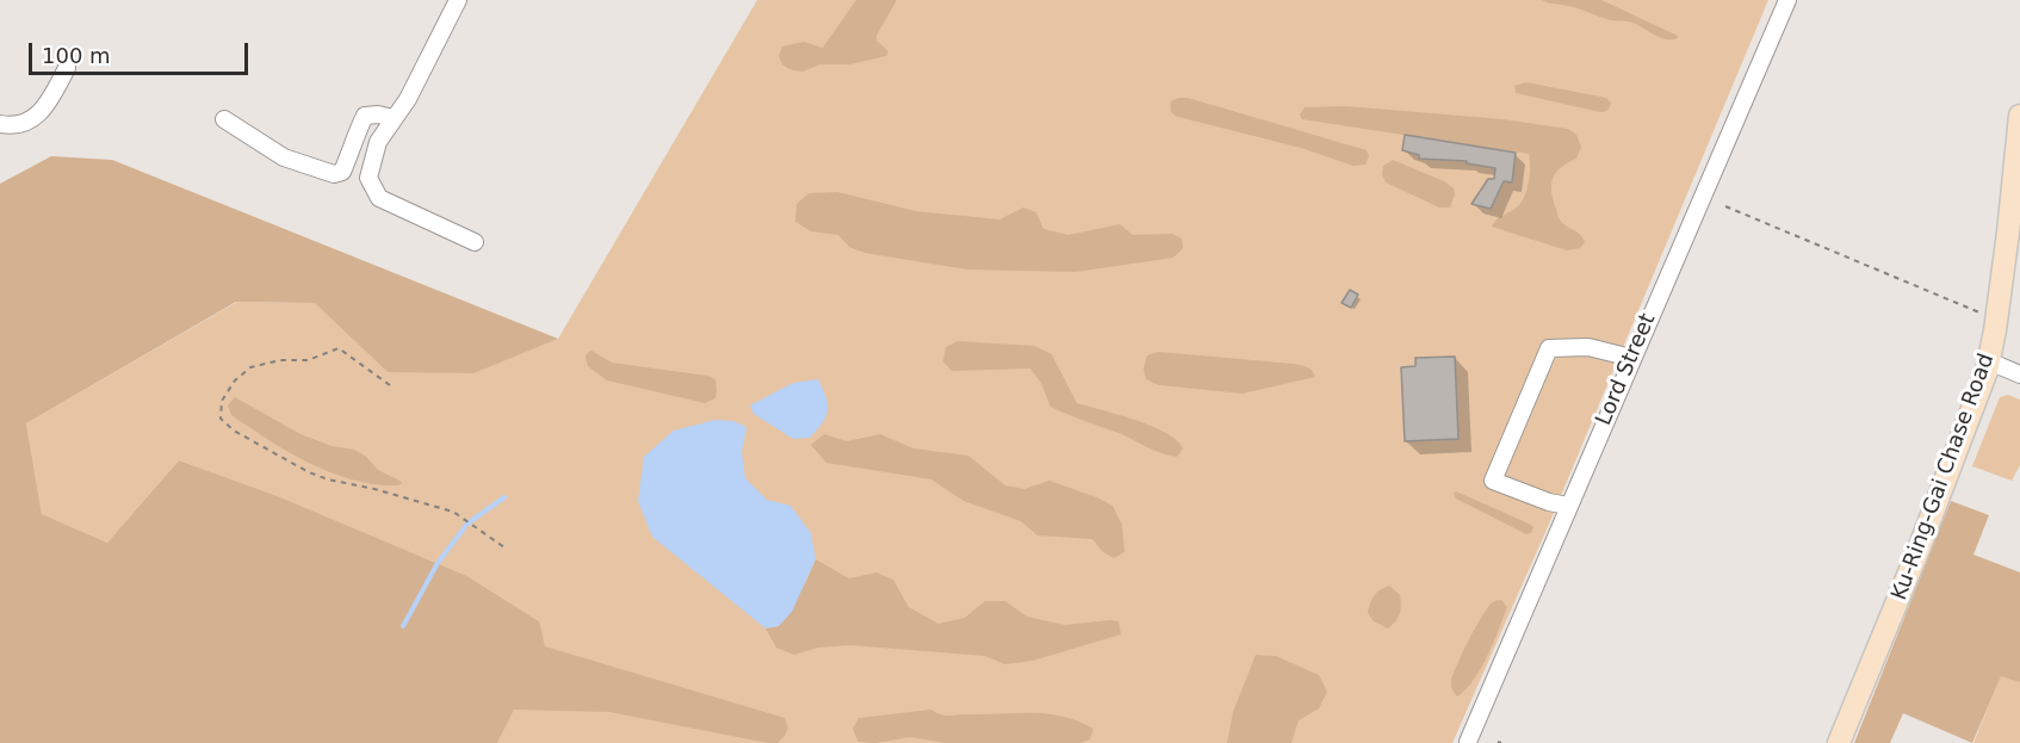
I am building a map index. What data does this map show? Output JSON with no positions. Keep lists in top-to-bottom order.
{
  "streets": {
    "main road": ["Ku-Ring-Gai Chase Road"],
    "street": ["Lord Street"]
  },
  "scale_bar": "100 m"
}
